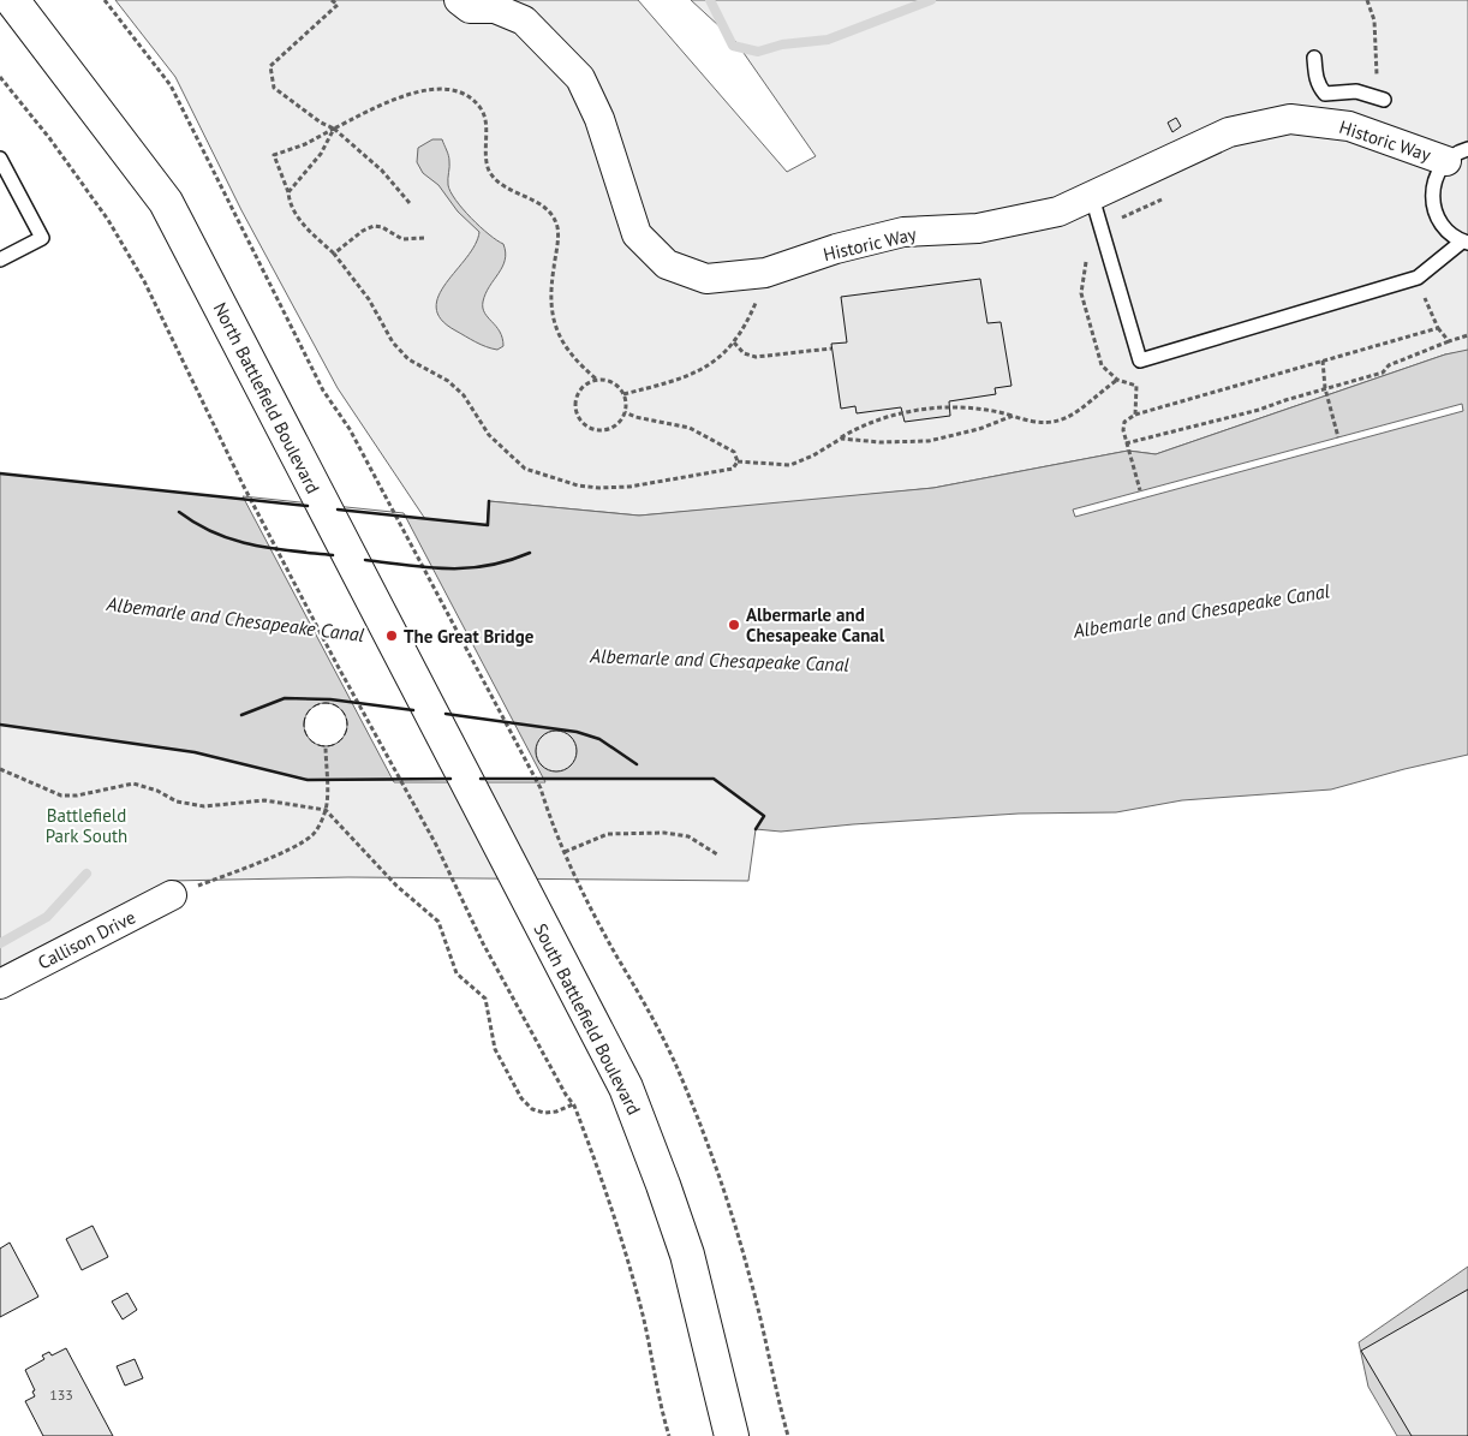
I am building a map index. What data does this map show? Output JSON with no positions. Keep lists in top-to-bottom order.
{
  "streets": {
    "main road": ["North Battlefield Boulevard", "South Battlefield Boulevard"],
    "street": ["Historic Way", "Callison Drive"]
  },
  "crossings": [
    ["North Battlefield Boulevard", "South Battlefield Boulevard"]
  ],
  "water": ["Albemarle and Chesapeake Canal"],
  "parks": ["Battlefield Park South"],
  "places": ["Albermarle and Chesapeake Canal", "The Great Bridge"],
  "house_numbers": ["133"]
}
